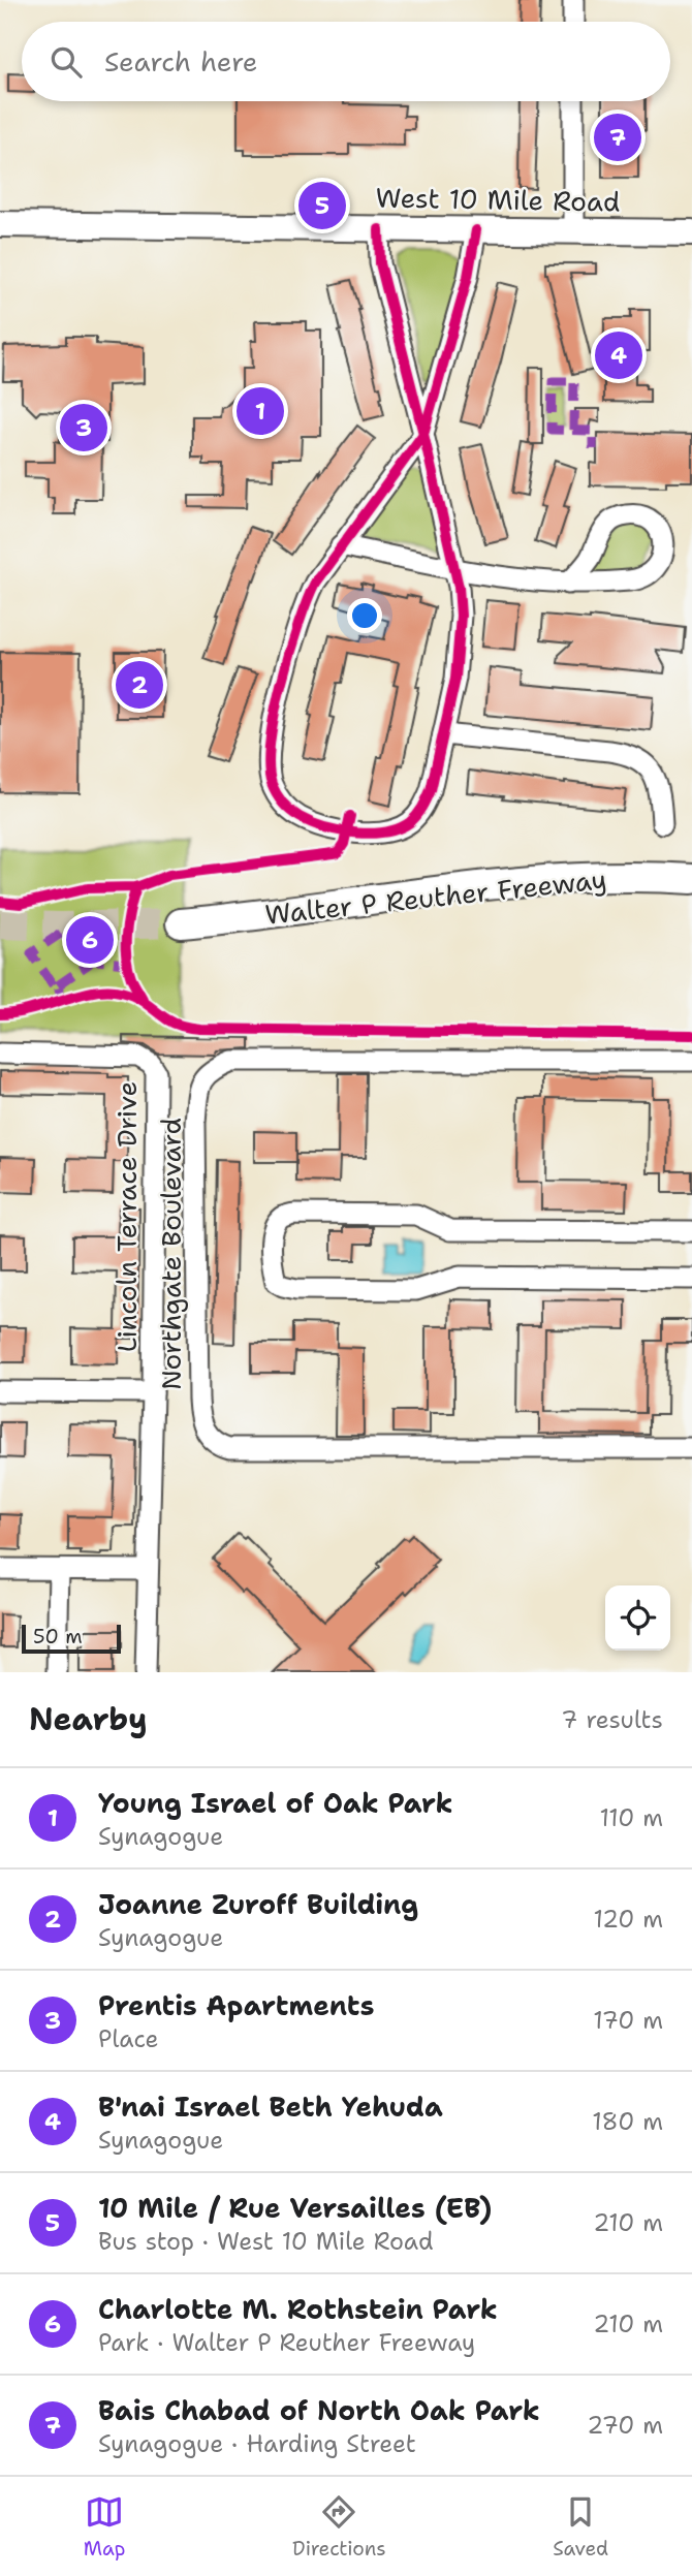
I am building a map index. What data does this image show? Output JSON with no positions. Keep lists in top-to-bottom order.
{
  "streets": {
    "highway": ["Walter P Reuther Freeway"],
    "main road": ["West 10 Mile Road"],
    "street": ["Lincoln Terrace Drive", "Northgate Boulevard"]
  },
  "scale_bar": "50 m",
  "page": {
    "search": "Search here",
    "pins": [
      "7",
      "5",
      "4",
      "1",
      "3",
      "2",
      "6"
    ],
    "scale": "50 m",
    "heading": ["Nearby", "7 results"],
    "list": [
      {
        "mark": "1",
        "name": "Young Israel of Oak Park",
        "note": "Synagogue",
        "value": "110 m"
      },
      {
        "mark": "2",
        "name": "Joanne Zuroff Building",
        "note": "Synagogue",
        "value": "120 m"
      },
      {
        "mark": "3",
        "name": "Prentis Apartments",
        "note": "Place",
        "value": "170 m"
      },
      {
        "mark": "4",
        "name": "B'nai Israel Beth Yehuda",
        "note": "Synagogue",
        "value": "180 m"
      },
      {
        "mark": "5",
        "name": "10 Mile / Rue Versailles (EB)",
        "note": "Bus stop · West 10 Mile Road",
        "value": "210 m"
      },
      {
        "mark": "6",
        "name": "Charlotte M. Rothstein Park",
        "note": "Park · Walter P Reuther Freeway",
        "value": "210 m"
      },
      {
        "mark": "7",
        "name": "Bais Chabad of North Oak Park",
        "note": "Synagogue · Harding Street",
        "value": "270 m"
      }
    ],
    "nav": ["Map", "Directions", "Saved"]
  }
}
